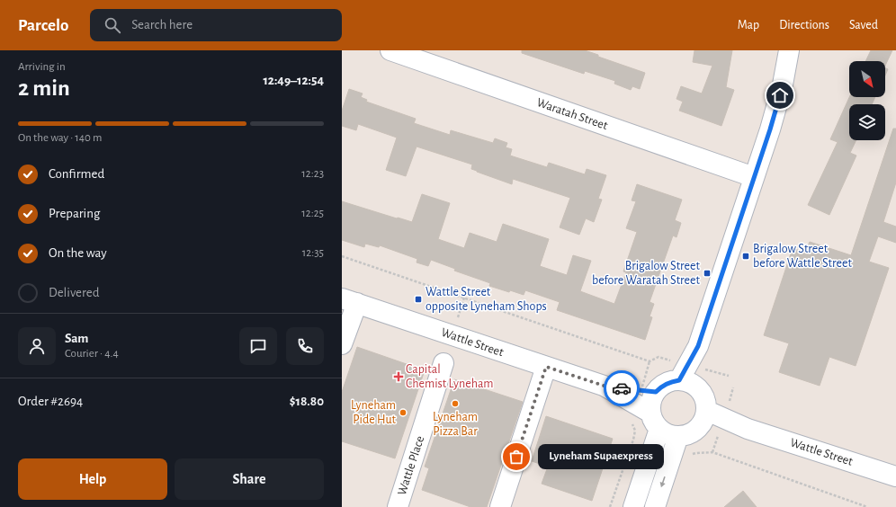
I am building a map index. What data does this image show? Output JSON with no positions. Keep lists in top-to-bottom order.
{
  "streets": {
    "street": ["Waratah Street", "Wattle Street", "Wattle Place"]
  },
  "places": {
    "transit": ["Brigalow Street before Wattle Street", "Brigalow Street before Waratah Street", "Wattle Street opposite Lyneham Shops"],
    "health": ["Capital Chemist Lyneham"],
    "other": ["Lyneham Pizza Bar", "Lyneham Pide Hut", "Lyneham Supaexpress"]
  },
  "north": "bottom right",
  "page": {
    "header": "Parcelo",
    "search": "Search here",
    "nav": ["Map", "Directions", "Saved"],
    "heading": ["2 min", "Arriving in", "12:49–12:54"],
    "panel": [
      "Sam",
      "Courier · 4.4",
      "Order #2694",
      "$18.80"
    ],
    "bar": "On the way · 140 m",
    "list": [
      ["Confirmed", "12:23"],
      ["Preparing", "12:25"],
      ["On the way", "12:35"],
      "Delivered"
    ],
    "bubble": "Lyneham Supaexpress",
    "buttons": ["Help", "Share"]
  }
}
